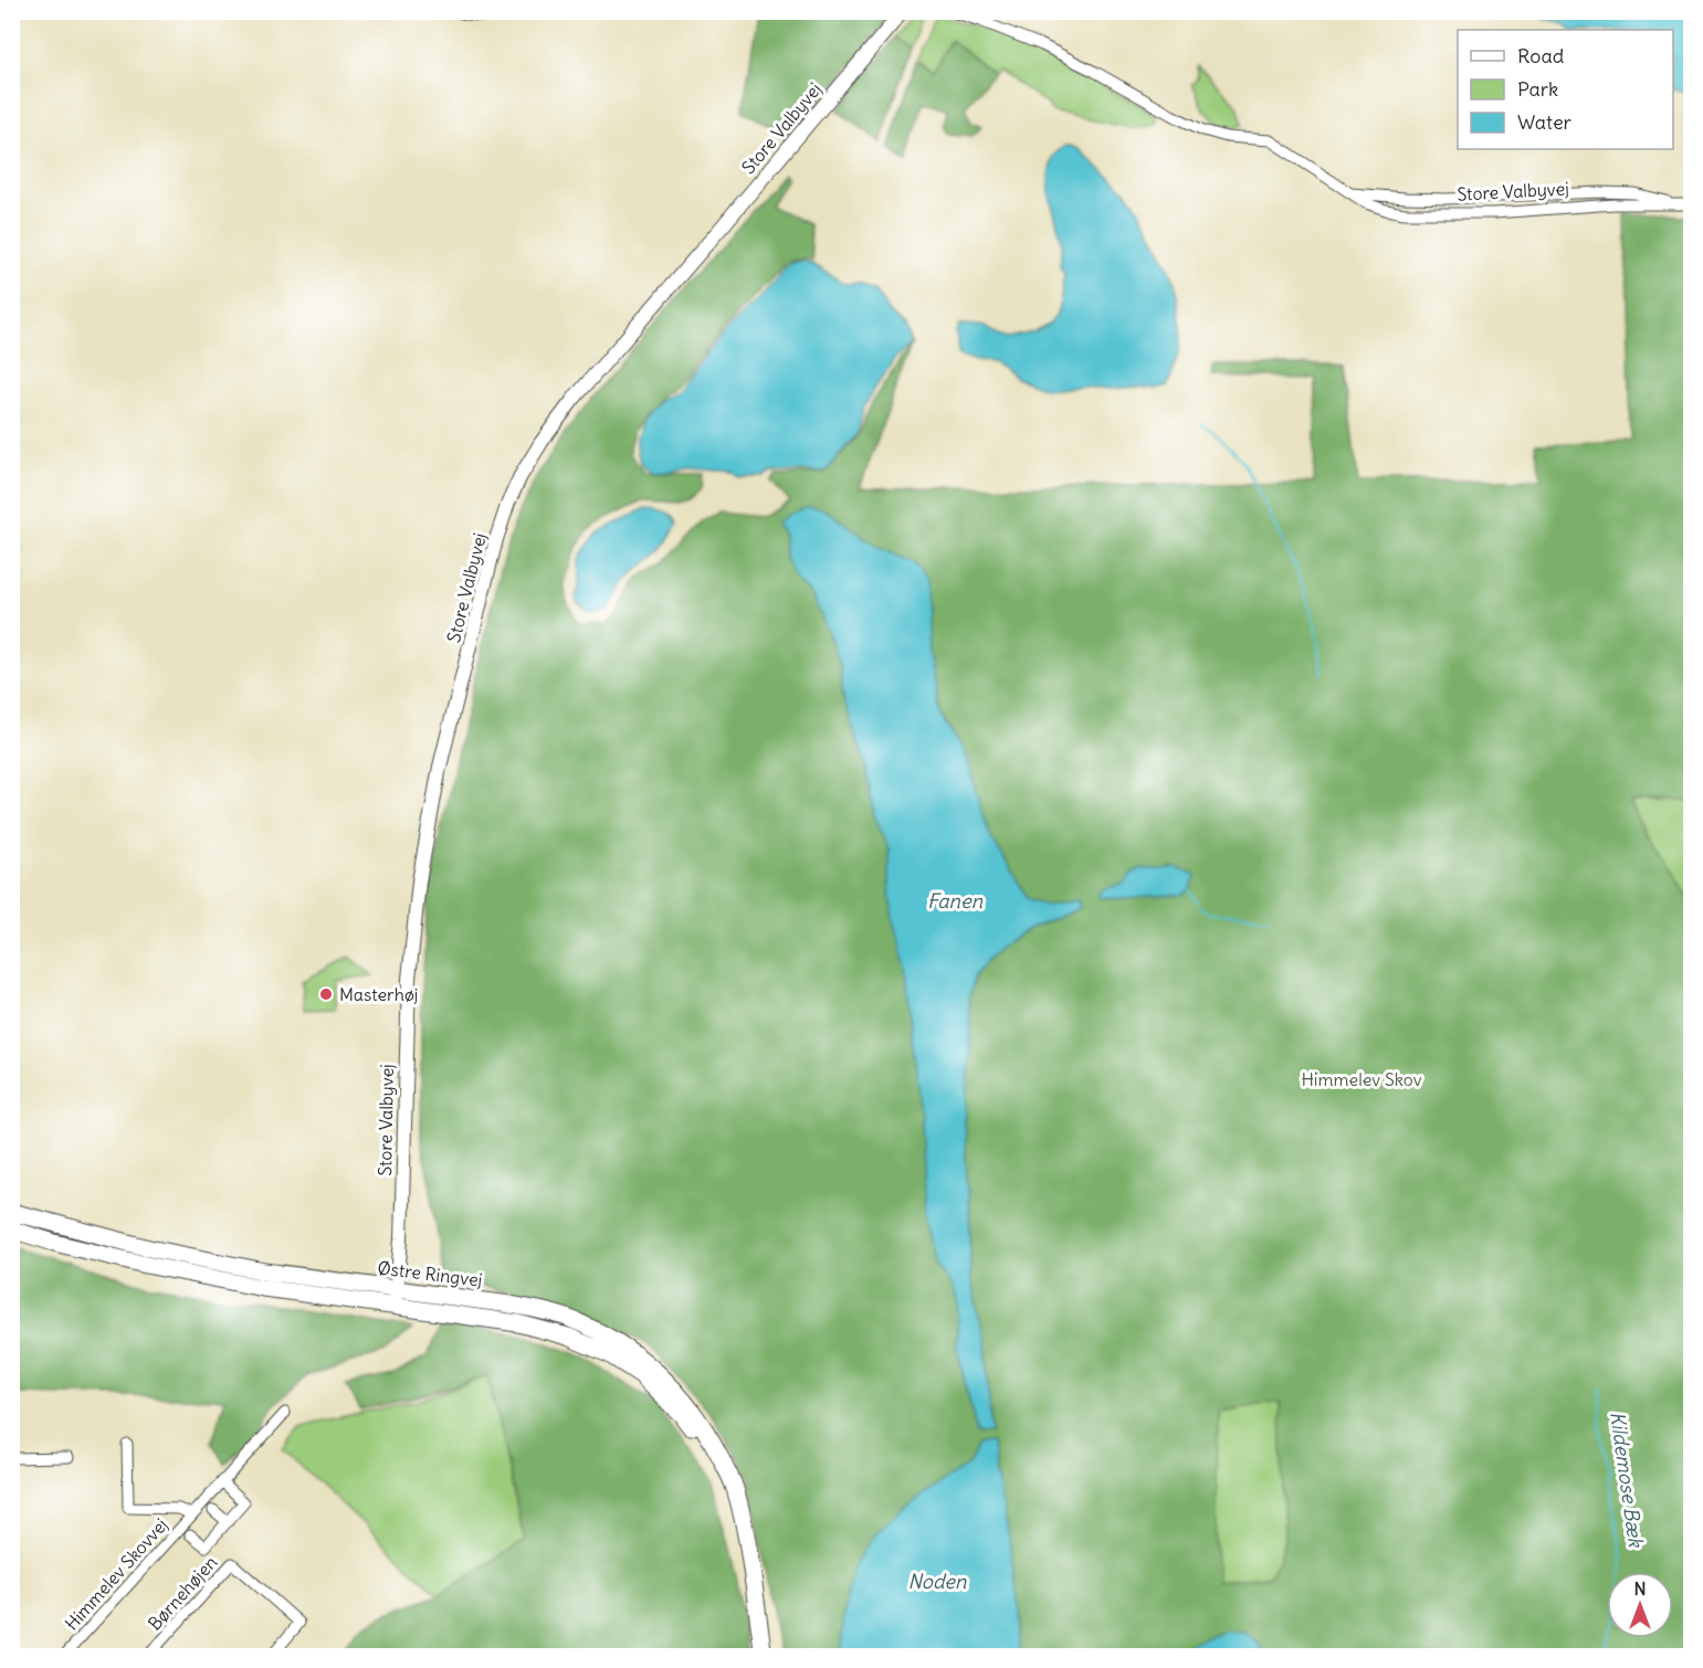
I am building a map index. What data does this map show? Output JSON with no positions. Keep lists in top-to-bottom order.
{
  "streets": {
    "main road": ["Østre Ringvej"],
    "street": ["Store Valbyvej", "Himmelev Skovvej", "Børnehøjen"]
  },
  "crossings": [
    ["Store Valbyvej", "Østre Ringvej"]
  ],
  "water": ["Fanen", "Kildemose Bæk", "Noden"],
  "parks": ["Himmelev Skov"],
  "places": ["Masterhøj"],
  "legend": ["Road", "Park", "Water"],
  "north": "top"
}
